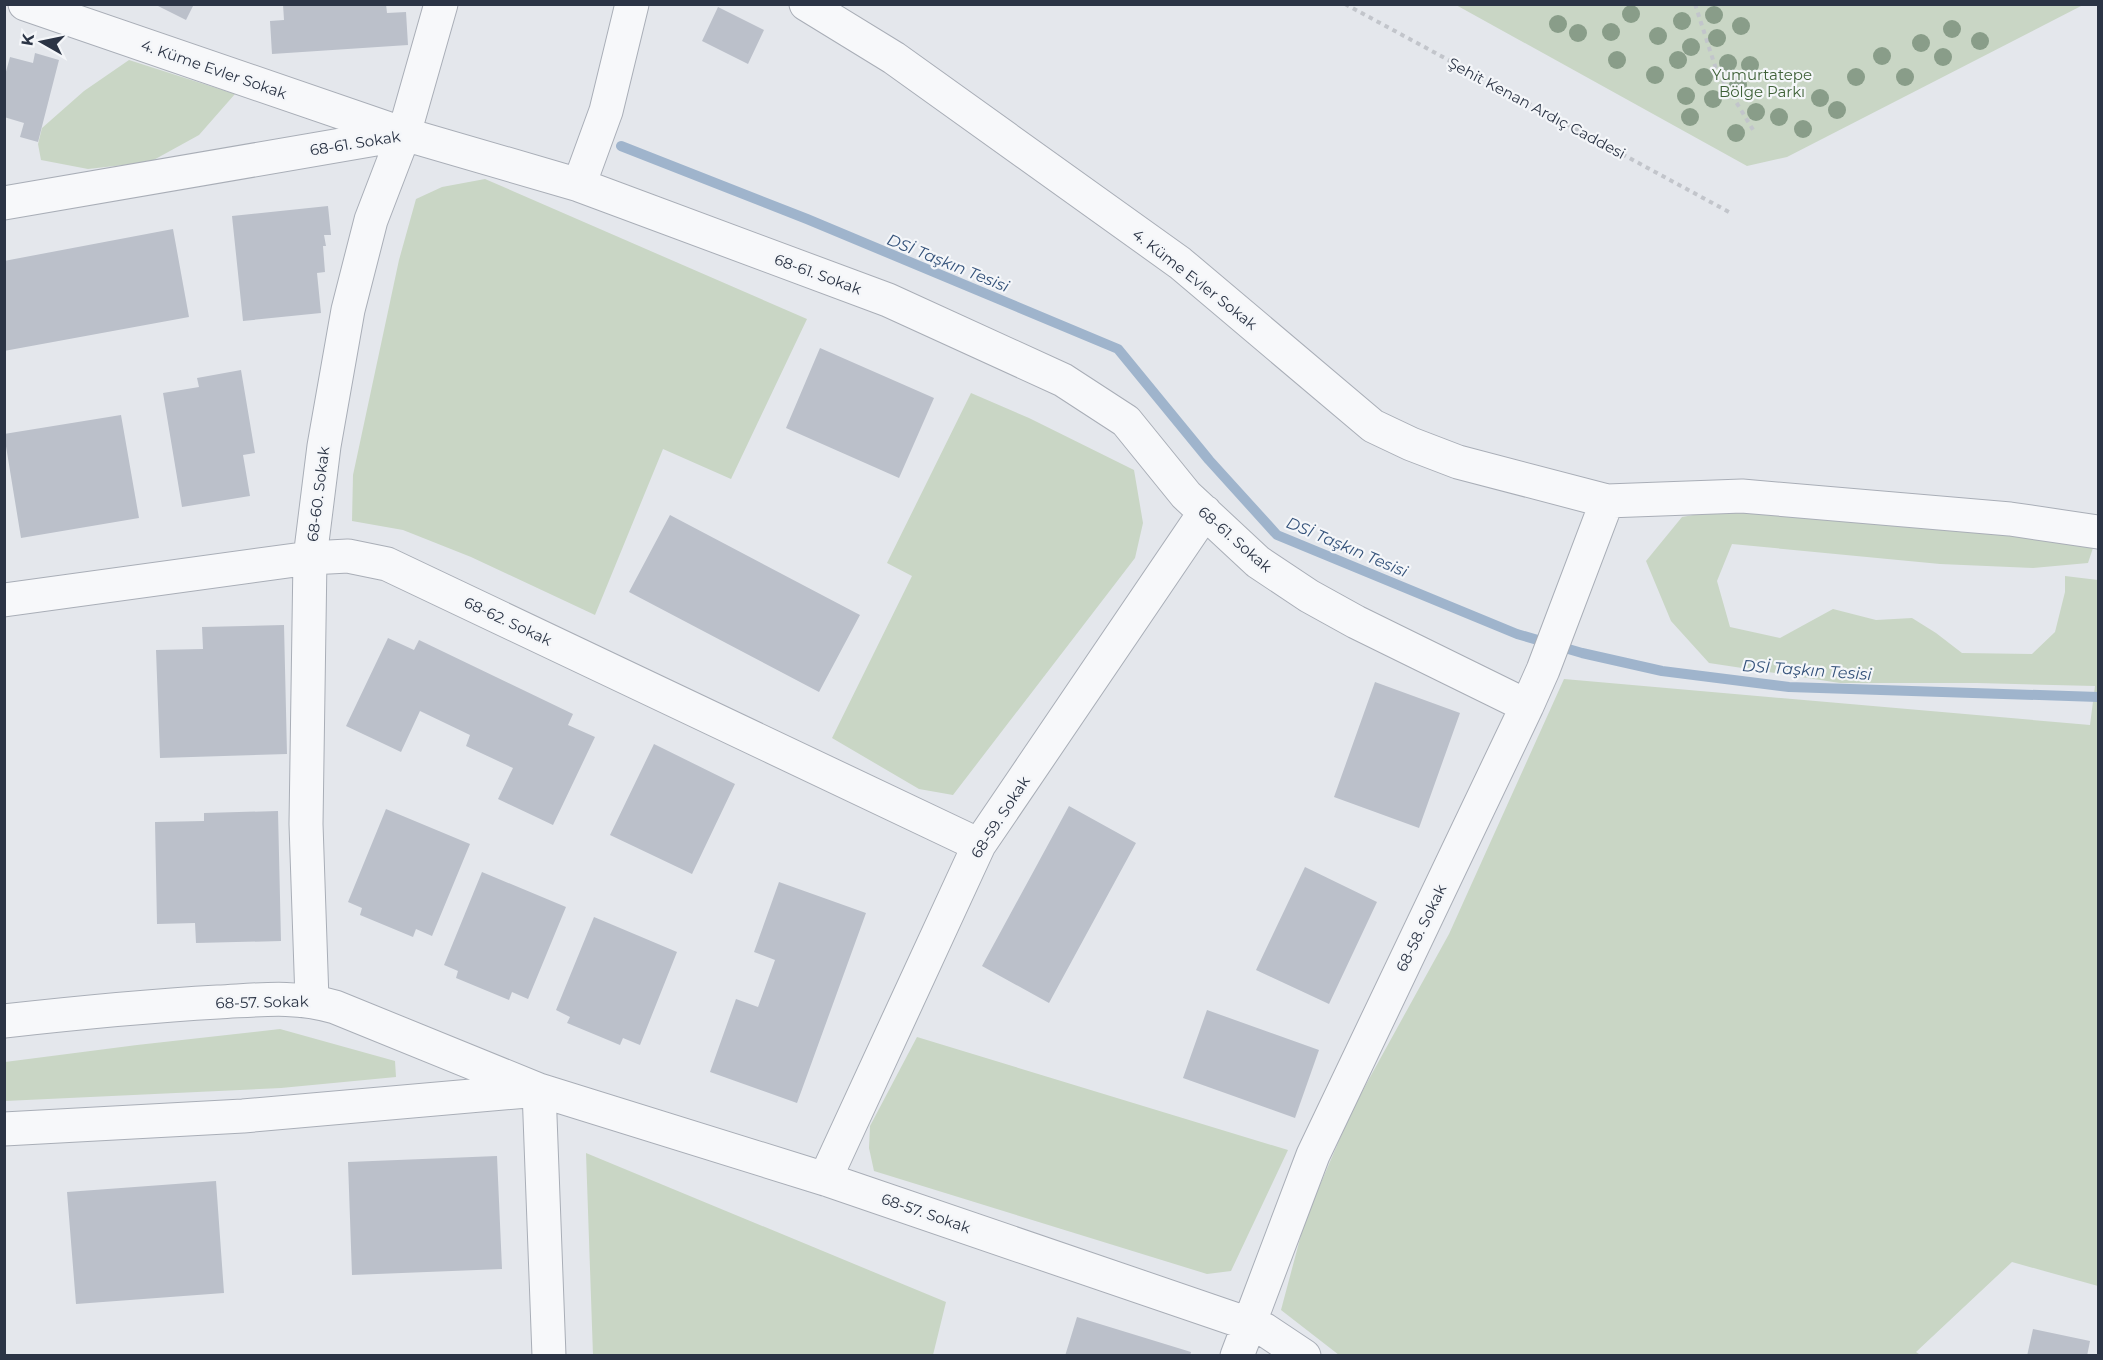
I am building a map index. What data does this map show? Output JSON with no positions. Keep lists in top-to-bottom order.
{
  "streets": {
    "street": [
      "4. Küme Evler Sokak",
      "68-61. Sokak",
      "68-60. Sokak",
      "68-62. Sokak",
      "68-59. Sokak",
      "68-58. Sokak",
      "68-57. Sokak"
    ],
    "path": ["Şehit Kenan Ardıç Caddesi"]
  },
  "crossings": [
    ["4. Küme Evler Sokak", "68-61. Sokak"],
    ["4. Küme Evler Sokak", "68-60. Sokak"],
    ["4. Küme Evler Sokak", "68-58. Sokak"],
    ["68-61. Sokak", "68-60. Sokak"],
    ["68-61. Sokak", "68-59. Sokak"],
    ["68-61. Sokak", "68-58. Sokak"],
    ["68-60. Sokak", "68-62. Sokak"],
    ["68-60. Sokak", "68-57. Sokak"],
    ["68-62. Sokak", "68-59. Sokak"],
    ["68-59. Sokak", "68-57. Sokak"],
    ["68-58. Sokak", "68-57. Sokak"]
  ],
  "water": ["DSİ Taşkın Tesisi"],
  "parks": ["Yumurtatepe Bölge Parkı"],
  "north": "left"
}
